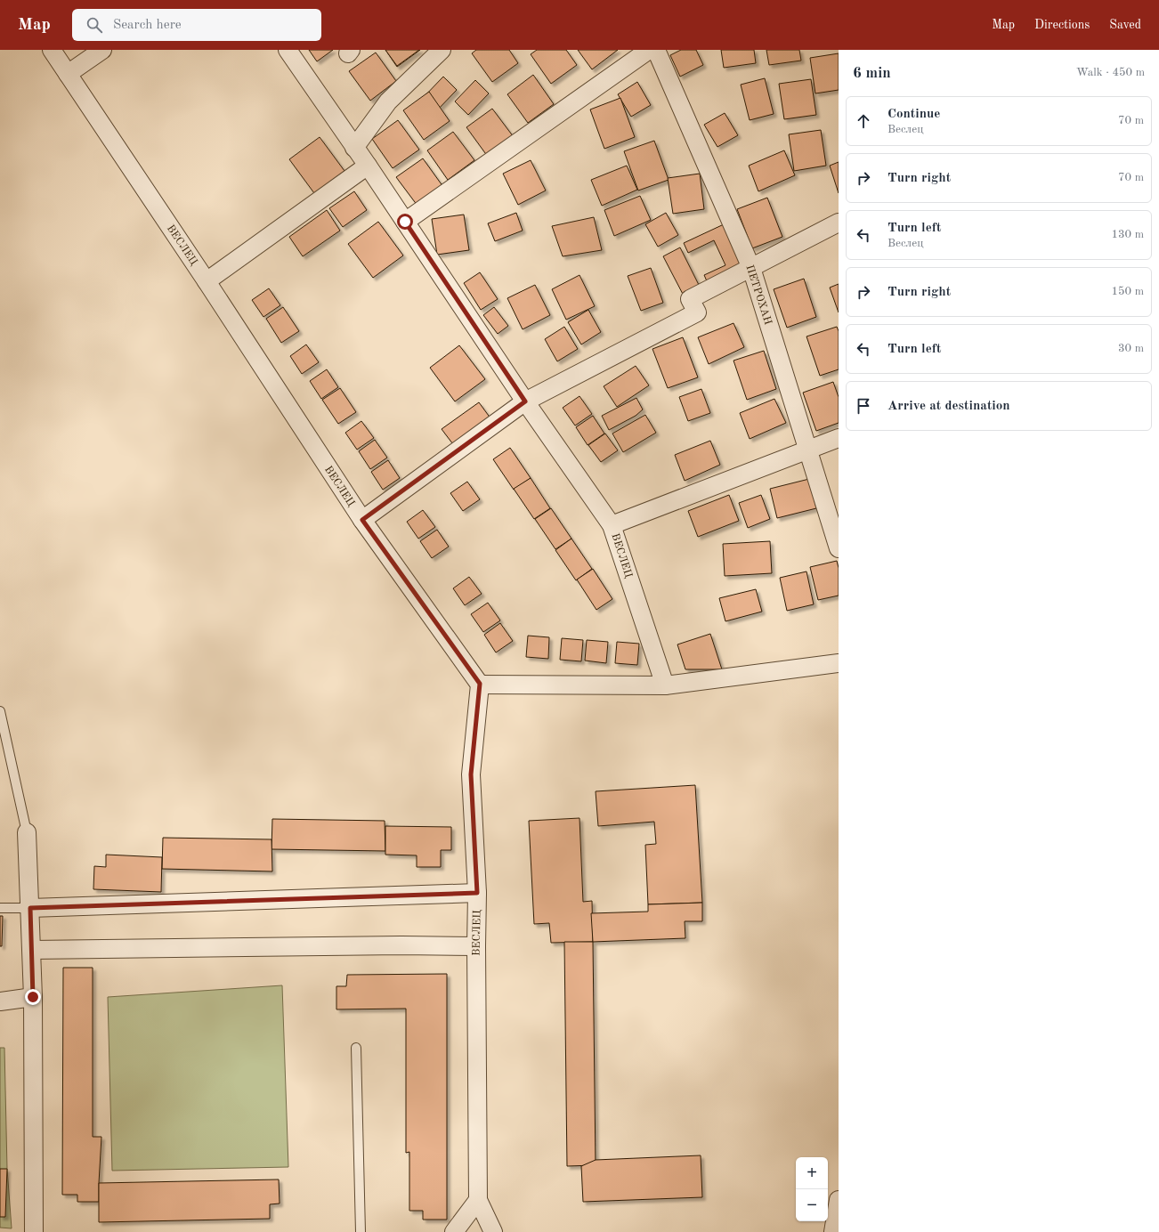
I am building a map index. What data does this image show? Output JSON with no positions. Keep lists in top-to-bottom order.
{
  "streets": {
    "street": ["ВЕСЛЕЦ", "ПЕТРОХАН"]
  },
  "page": {
    "header": "Map",
    "search": "Search here",
    "nav": ["Map", "Directions", "Saved"],
    "heading": ["6 min", "Walk · 450 m"],
    "list": [
      ["Continue", "Веслец", "70 m"],
      ["Turn right", "70 m"],
      ["Turn left", "Веслец", "130 m"],
      ["Turn right", "150 m"],
      ["Turn left", "30 m"],
      "Arrive at destination"
    ],
    "map_buttons": ["+", "−"]
  }
}
